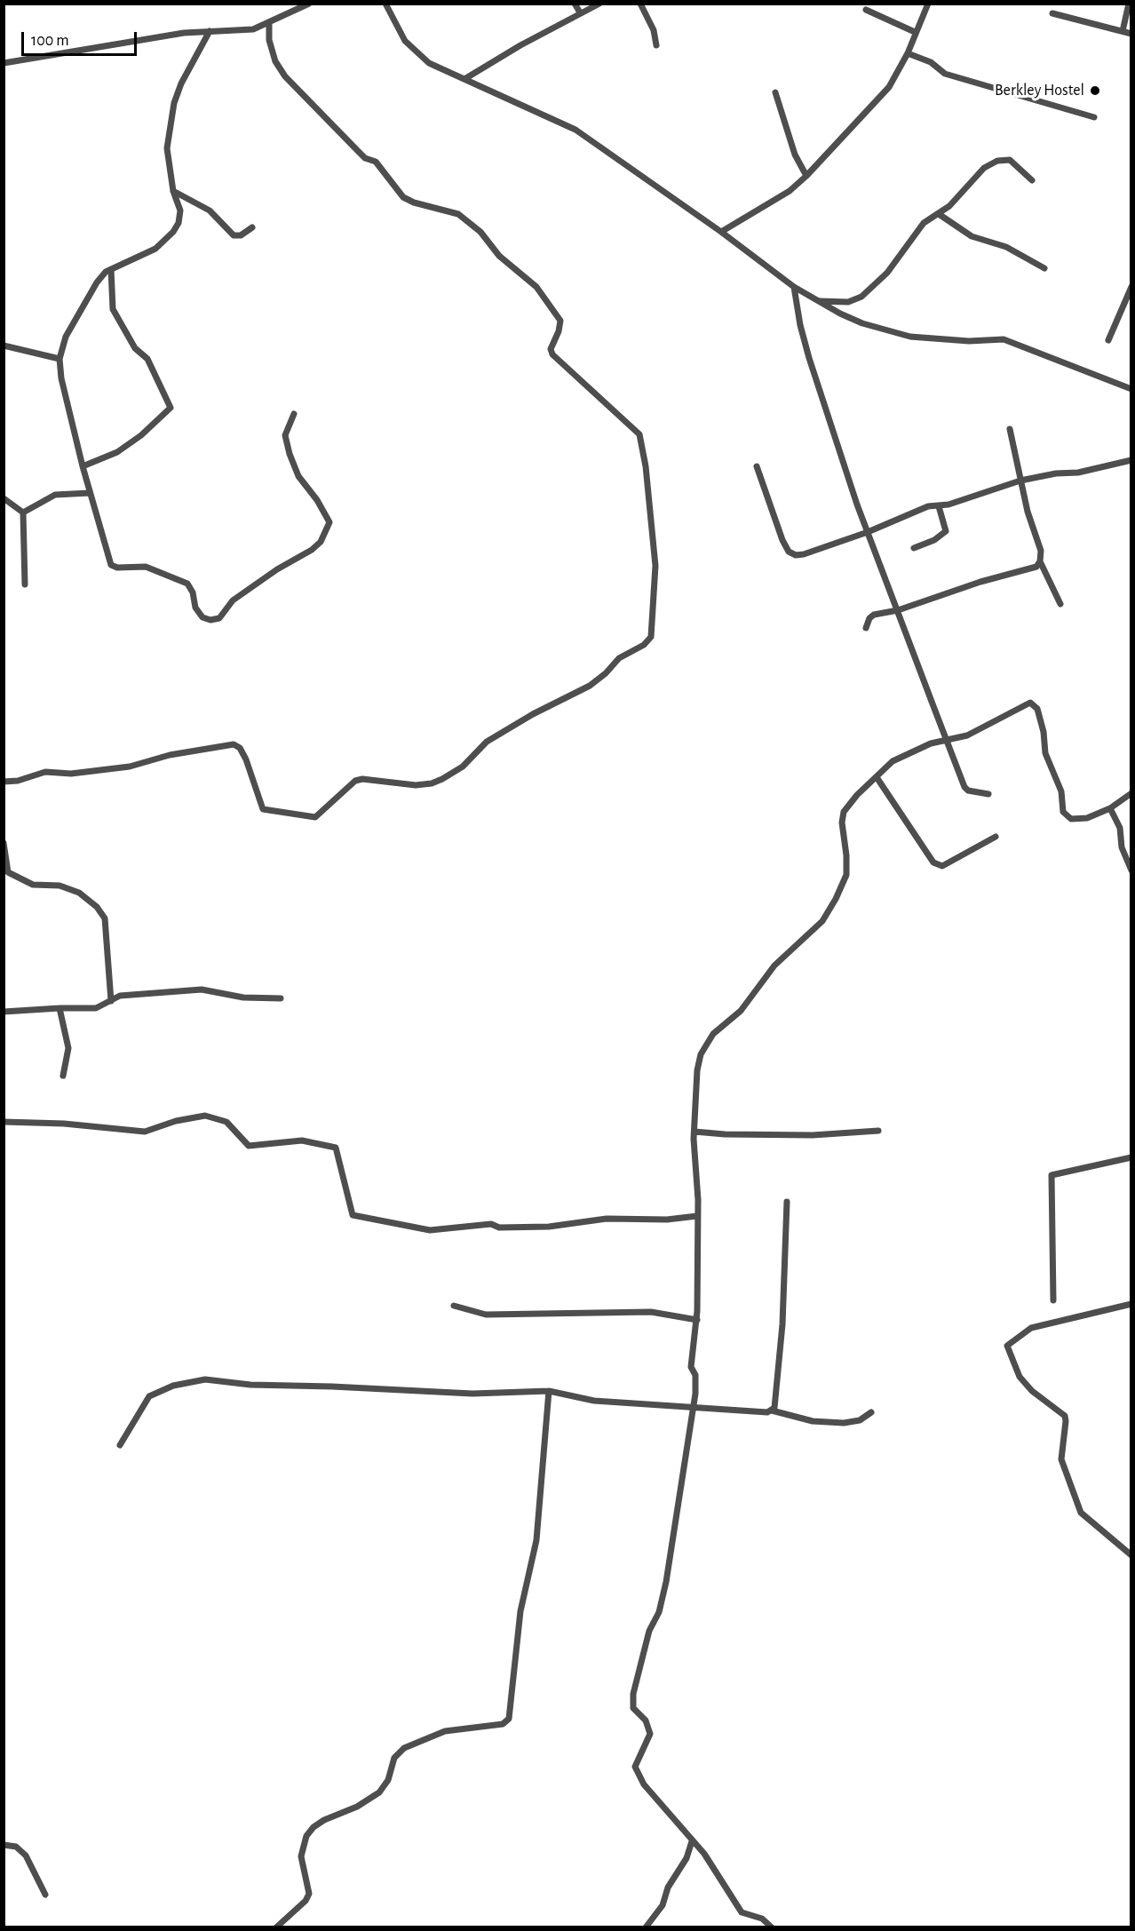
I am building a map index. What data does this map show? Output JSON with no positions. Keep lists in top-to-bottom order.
{
  "places": ["Berkley Hostel"],
  "scale_bar": "100 m"
}
